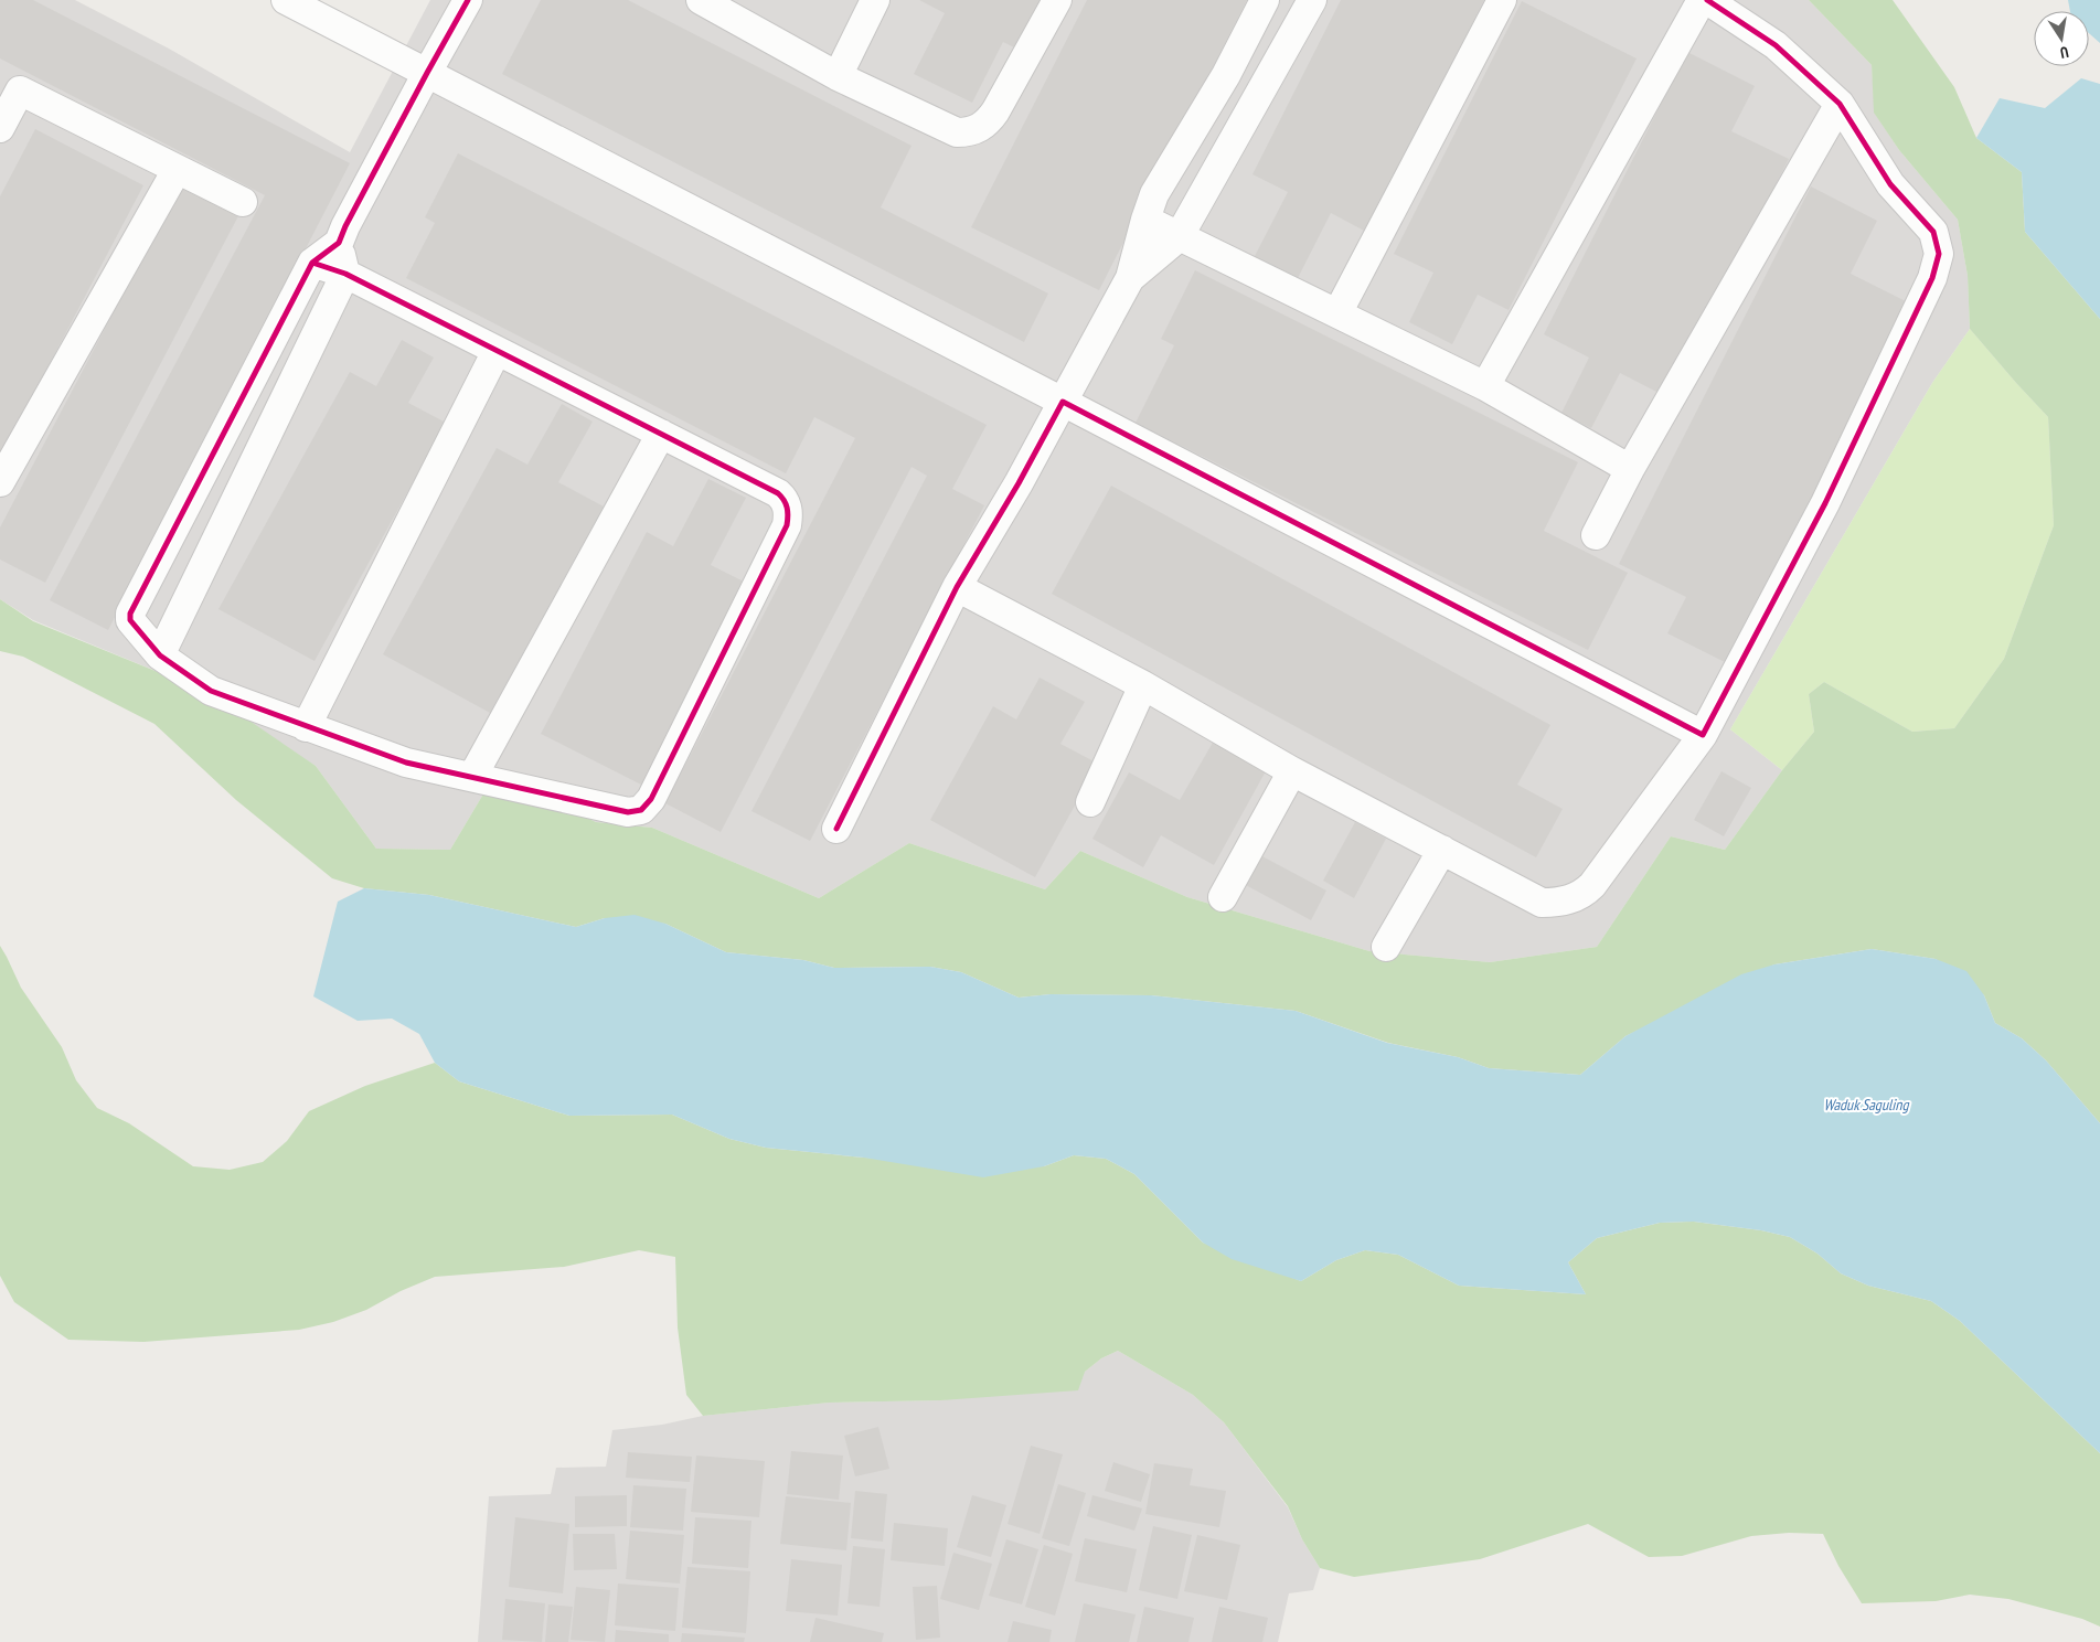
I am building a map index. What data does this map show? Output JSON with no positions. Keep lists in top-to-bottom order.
{
  "water": ["Waduk Saguling"],
  "north": "bottom"
}
